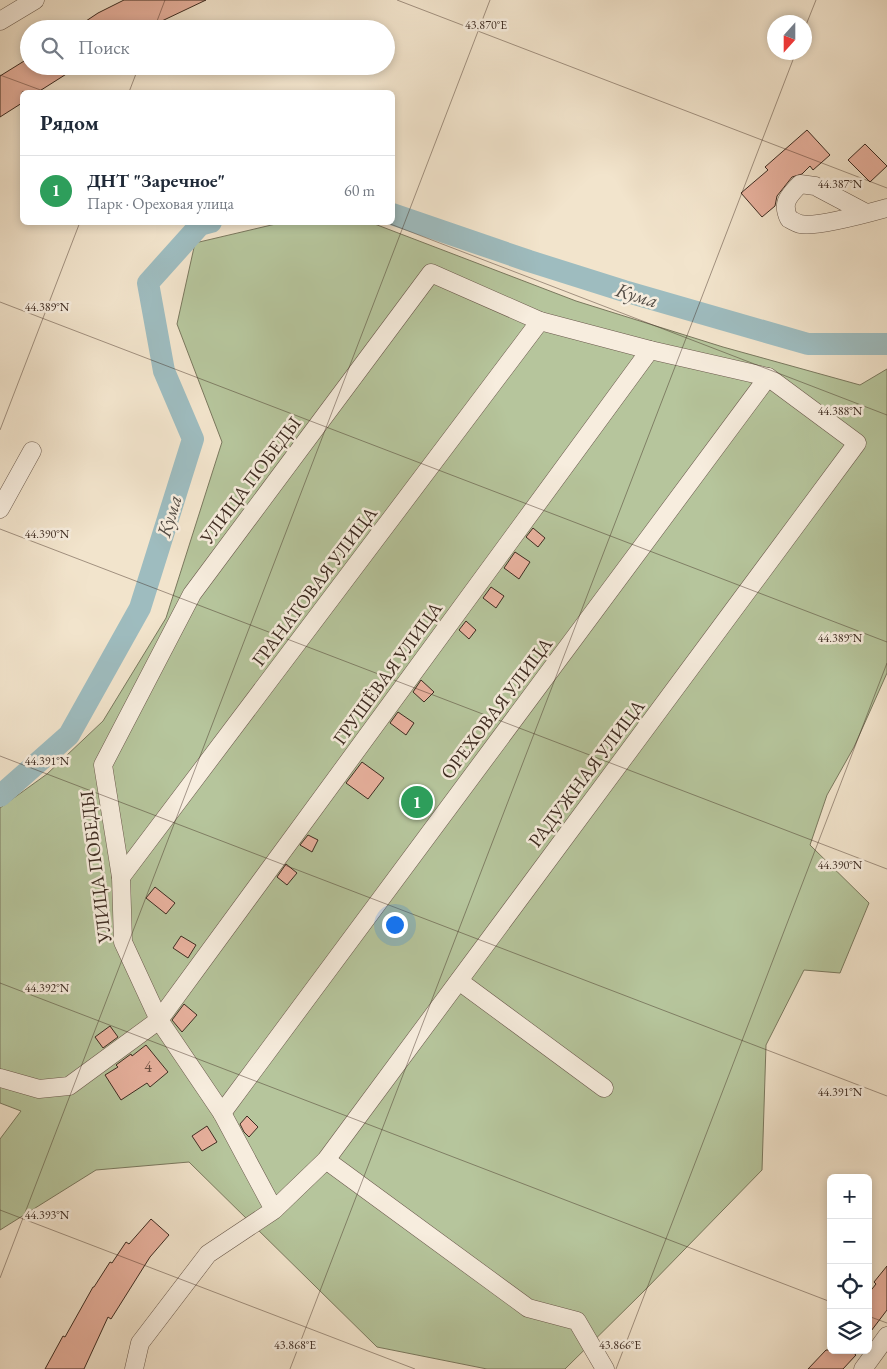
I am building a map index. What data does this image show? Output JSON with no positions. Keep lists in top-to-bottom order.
{
  "streets": {
    "street": [
      "УЛИЦА ПОБЕДЫ",
      "ГРАНАТОВАЯ УЛИЦА",
      "ГРУШЁВАЯ УЛИЦА",
      "ОРЕХОВАЯ УЛИЦА",
      "РАДУЖНАЯ УЛИЦА"
    ]
  },
  "crossings": [
    ["УЛИЦА ПОБЕДЫ", "ГРАНАТОВАЯ УЛИЦА"],
    ["УЛИЦА ПОБЕДЫ", "ГРУШЁВАЯ УЛИЦА"],
    ["УЛИЦА ПОБЕДЫ", "ОРЕХОВАЯ УЛИЦА"],
    ["УЛИЦА ПОБЕДЫ", "РАДУЖНАЯ УЛИЦА"],
    ["ОРЕХОВАЯ УЛИЦА", "РАДУЖНАЯ УЛИЦА"]
  ],
  "water": ["Кума"],
  "house_numbers": ["4"],
  "north": "bottom",
  "page": {
    "search": "Поиск",
    "heading": "Рядом",
    "list": [
      {
        "mark": "1",
        "name": "ДНТ \"Заречное\"",
        "note": "Парк · Ореховая улица",
        "value": "60 m"
      }
    ],
    "pins": "1",
    "map_buttons": ["+", "−"]
  },
  "coordinates": [
    "43.870°E",
    "44.387°N",
    "44.389°N",
    "44.388°N",
    "44.390°N",
    "44.391°N",
    "44.392°N",
    "44.393°N",
    "43.868°E",
    "43.866°E"
  ]
}
